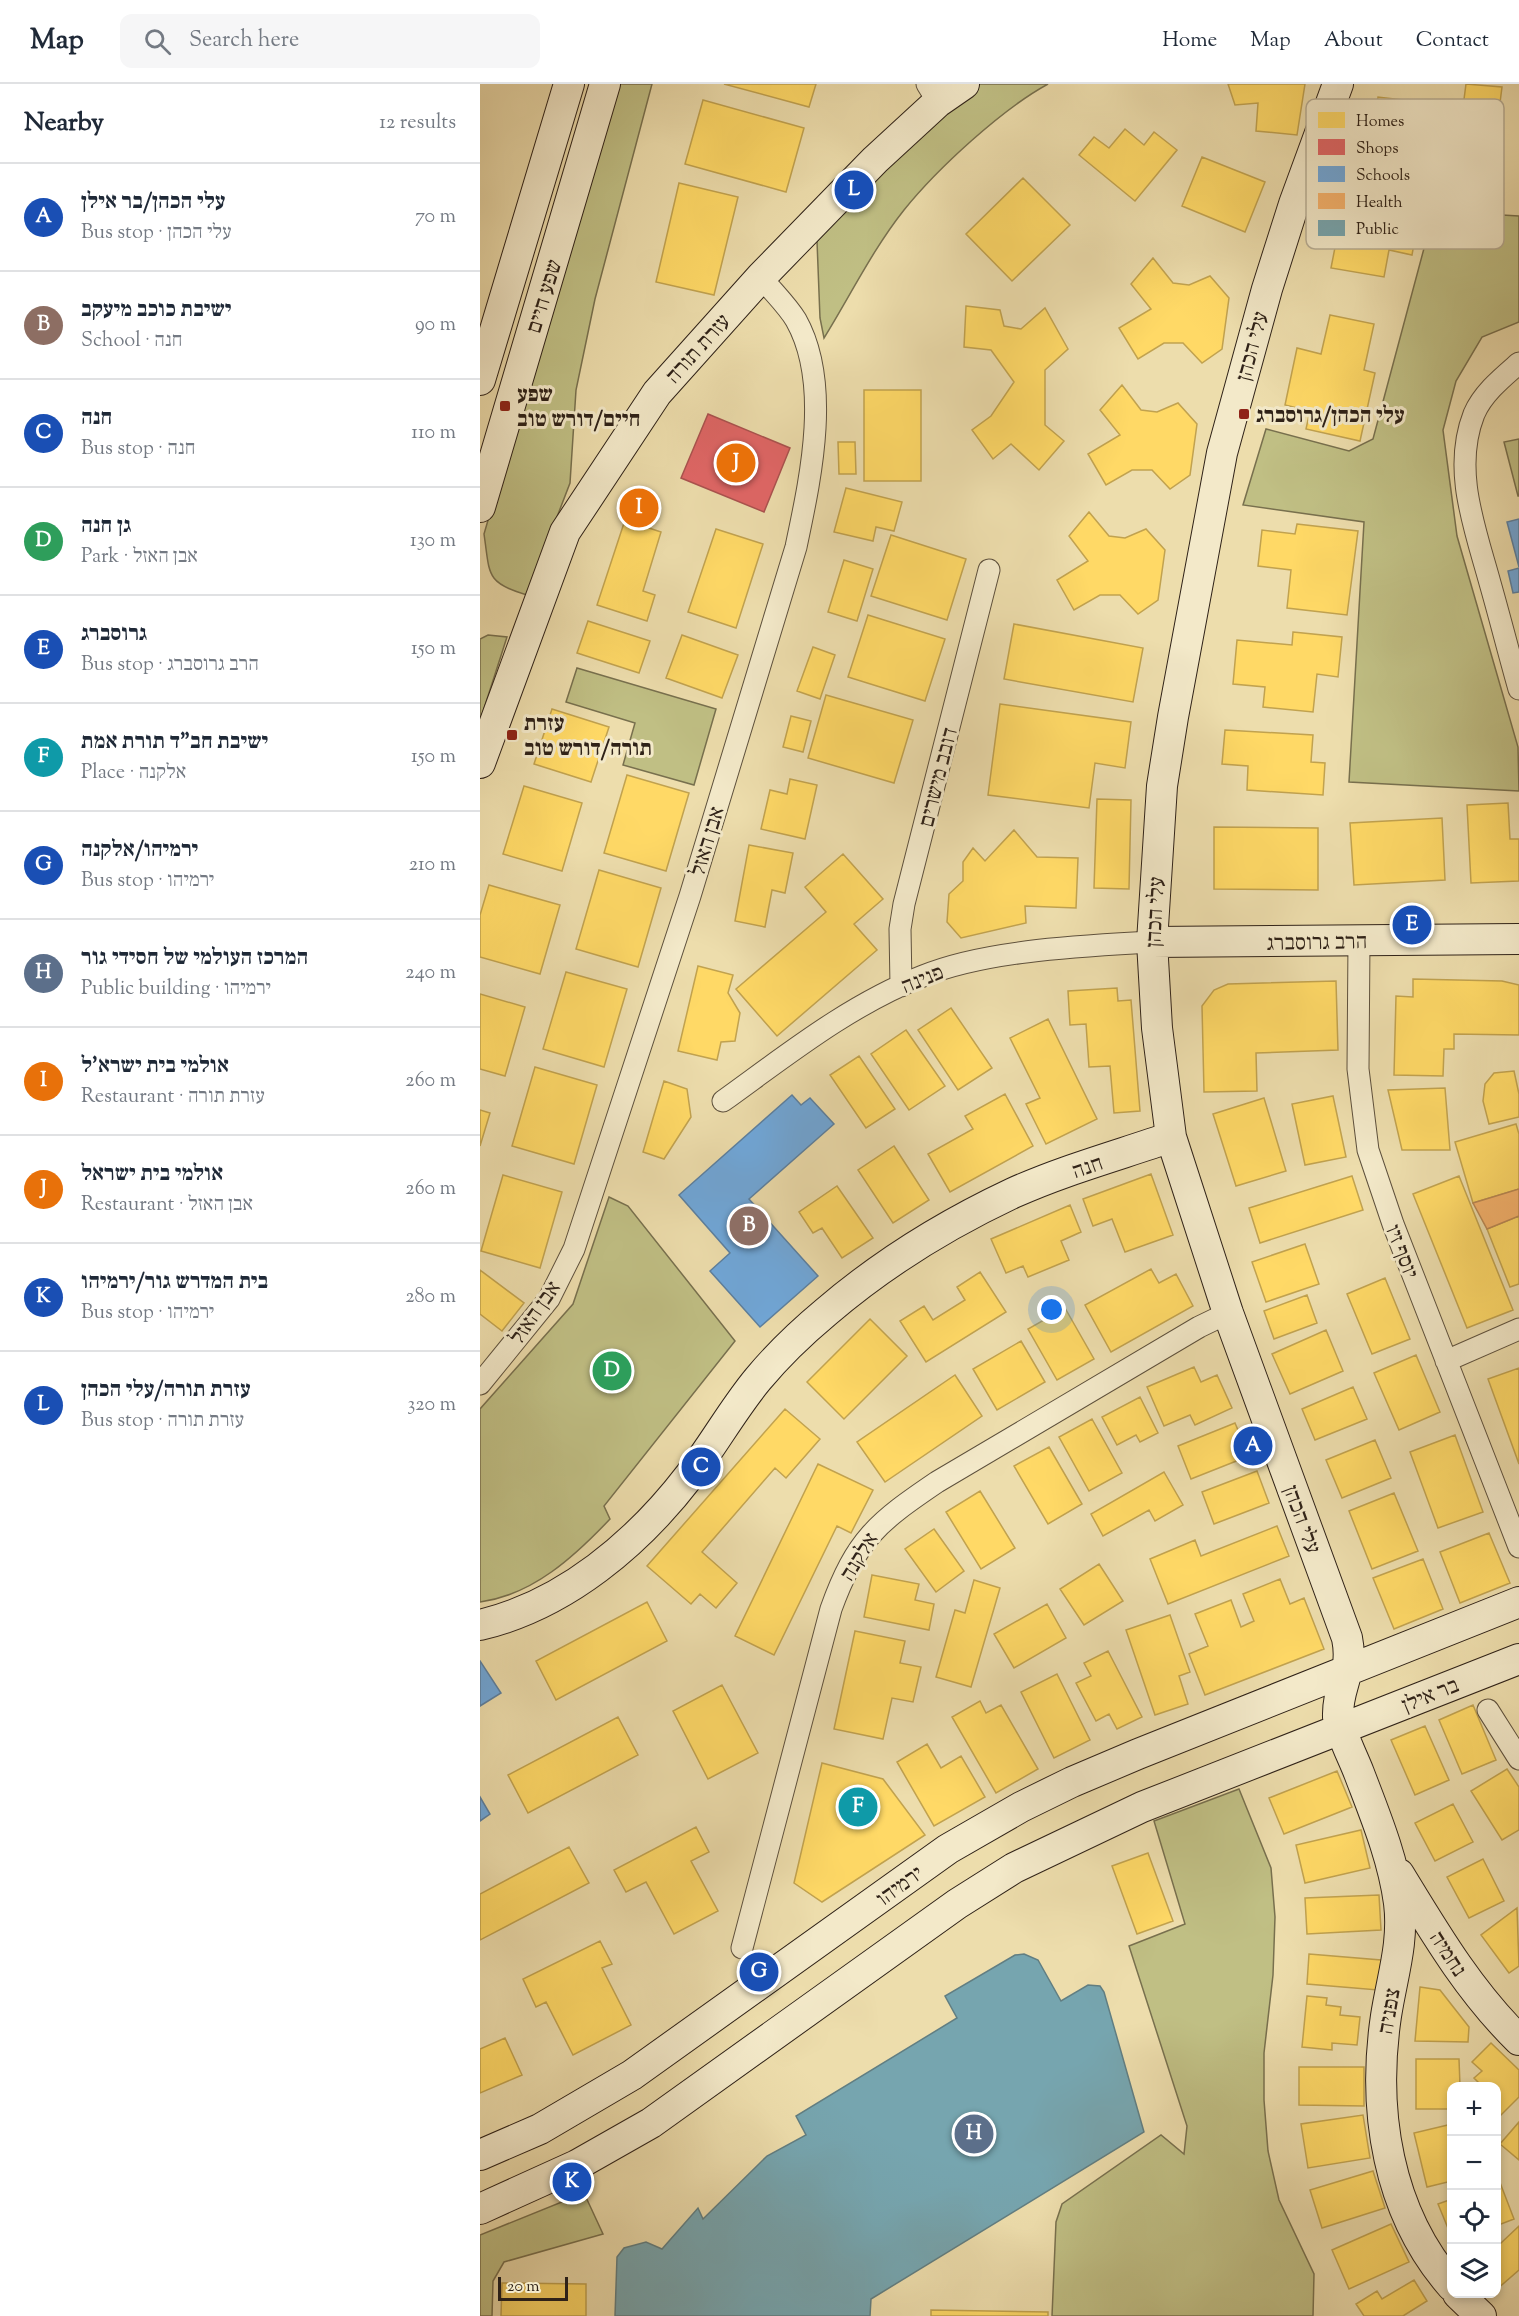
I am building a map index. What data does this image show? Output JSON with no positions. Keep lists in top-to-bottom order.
{
  "streets": {
    "street": [
      "שפע חיים",
      "עלי הכהן",
      "עזרת תורה",
      "דובב מישרים",
      "אבן האזל",
      "הרב גרוסברג",
      "פנינה",
      "חנה",
      "יוסף זיו",
      "אלקנה",
      "בר אילן",
      "ירמיהו",
      "נחמיה",
      "צפניה"
    ]
  },
  "crossings": [
    ["עלי הכהן", "הרב גרוסברג"],
    ["עלי הכהן", "פנינה"],
    ["עלי הכהן", "חנה"],
    ["עלי הכהן", "אלקנה"],
    ["עלי הכהן", "בר אילן"],
    ["עלי הכהן", "ירמיהו"],
    ["עלי הכהן", "צפניה"],
    ["עזרת תורה", "אבן האזל"],
    ["דובב מישרים", "פנינה"],
    ["הרב גרוסברג", "פנינה"],
    ["הרב גרוסברג", "יוסף זיו"],
    ["בר אילן", "צפניה"],
    ["נחמיה", "צפניה"]
  ],
  "places": {
    "transit": ["שפע חיים/דורש טוב", "עלי הכהן/גרוסברג", "עזרת תורה/דורש טוב"]
  },
  "legend": [
    "Homes",
    "Shops",
    "Schools",
    "Health",
    "Public"
  ],
  "scale_bar": "20 m",
  "page": {
    "header": "Map",
    "search": "Search here",
    "nav": [
      "Home",
      "Map",
      "About",
      "Contact"
    ],
    "heading": ["Nearby", "12 results"],
    "list": [
      {
        "mark": "A",
        "name": "עלי הכהן/בר אילן",
        "note": "Bus stop · עלי הכהן",
        "value": "70 m"
      },
      {
        "mark": "B",
        "name": "ישיבת כוכב מיעקב",
        "note": "School · חנה",
        "value": "90 m"
      },
      {
        "mark": "C",
        "name": "חנה",
        "note": "Bus stop · חנה",
        "value": "110 m"
      },
      {
        "mark": "D",
        "name": "גן חנה",
        "note": "Park · אבן האזל",
        "value": "130 m"
      },
      {
        "mark": "E",
        "name": "גרוסברג",
        "note": "Bus stop · הרב גרוסברג",
        "value": "150 m"
      },
      {
        "mark": "F",
        "name": "ישיבת חב\"ד תורת אמת",
        "note": "Place · אלקנה",
        "value": "150 m"
      },
      {
        "mark": "G",
        "name": "ירמיהו/אלקנה",
        "note": "Bus stop · ירמיהו",
        "value": "210 m"
      },
      {
        "mark": "H",
        "name": "המרכז העולמי של חסידי גור",
        "note": "Public building · ירמיהו",
        "value": "240 m"
      },
      {
        "mark": "I",
        "name": "אולמי בית ישרא'ל",
        "note": "Restaurant · עזרת תורה",
        "value": "260 m"
      },
      {
        "mark": "J",
        "name": "אולמי בית ישראל",
        "note": "Restaurant · אבן האזל",
        "value": "260 m"
      },
      {
        "mark": "K",
        "name": "בית המדרש גור/ירמיהו",
        "note": "Bus stop · ירמיהו",
        "value": "280 m"
      },
      {
        "mark": "L",
        "name": "עזרת תורה/עלי הכהן",
        "note": "Bus stop · עזרת תורה",
        "value": "320 m"
      }
    ],
    "pins": [
      "L",
      "J",
      "I",
      "E",
      "B",
      "D",
      "A",
      "C",
      "F",
      "G",
      "H",
      "K"
    ],
    "map_buttons": ["+", "−"],
    "scale": "20 m"
  }
}
